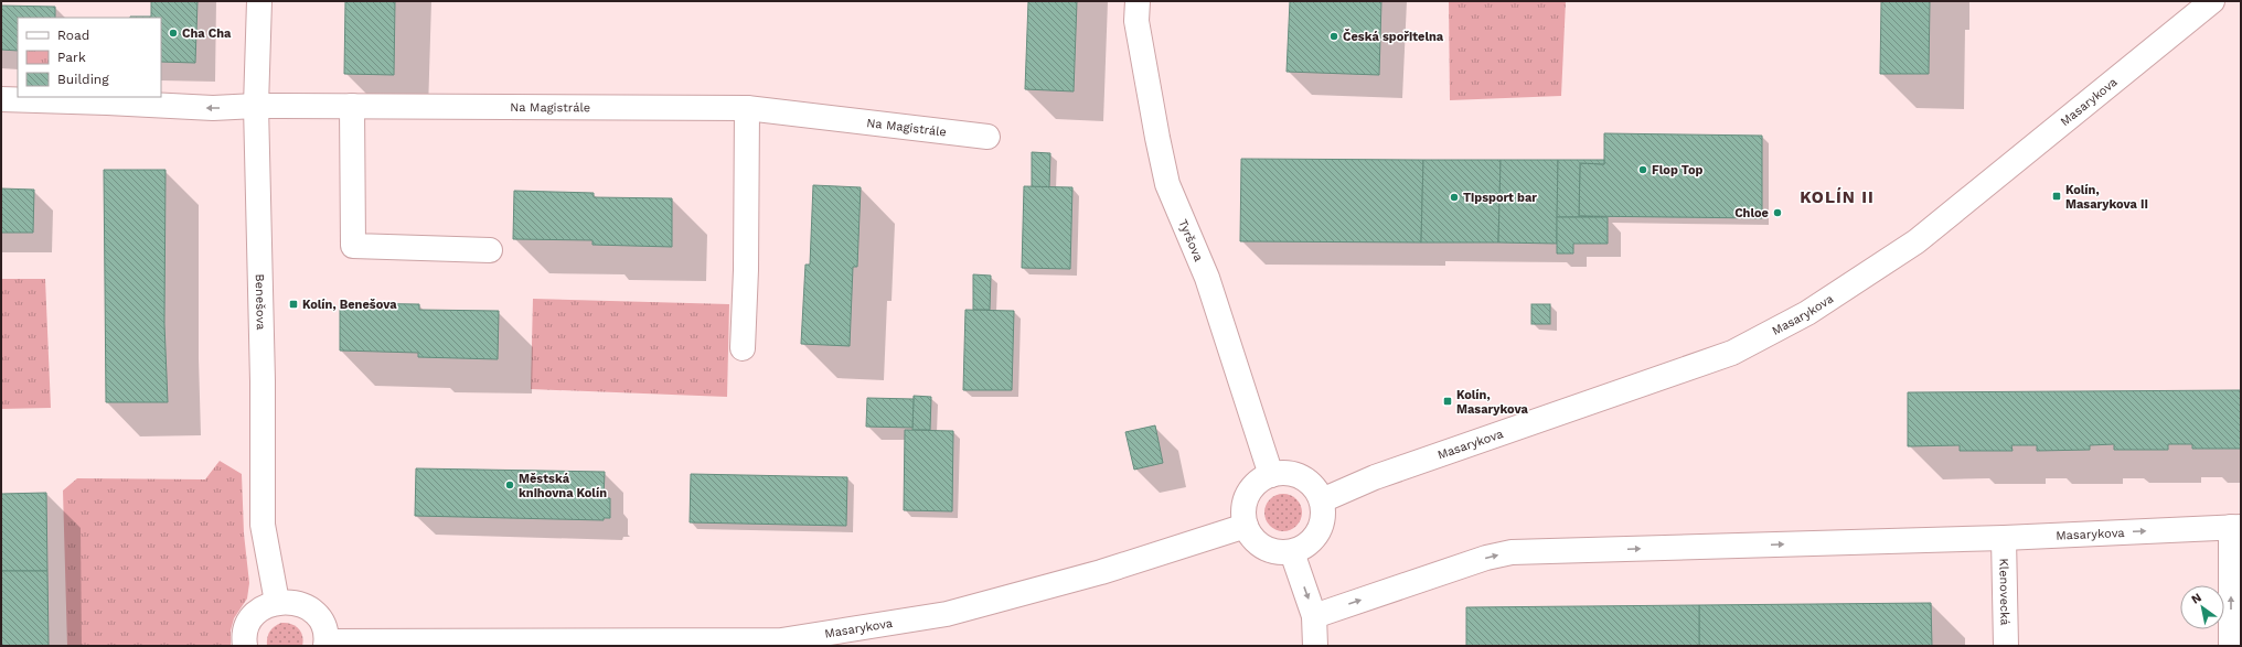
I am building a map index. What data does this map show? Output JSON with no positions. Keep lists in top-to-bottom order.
{
  "streets": {
    "street": [
      "Masarykova",
      "Na Magistrále",
      "Tyršova",
      "Benešova",
      "Klenovecká"
    ]
  },
  "crossings": [
    ["Masarykova", "Tyršova"],
    ["Masarykova", "Klenovecká"],
    ["Na Magistrále", "Benešova"]
  ],
  "districts": ["KOLÍN II"],
  "places": {
    "other": [
      "Cha Cha",
      "Česká spořitelna",
      "Flop Top",
      "Tipsport bar",
      "Chloe",
      "Městská knihovna Kolín"
    ],
    "transit": ["Kolín, Masarykova II", "Kolín, Benešova", "Kolín, Masarykova"]
  },
  "legend": ["Road", "Park", "Building"],
  "north": "top left"
}
